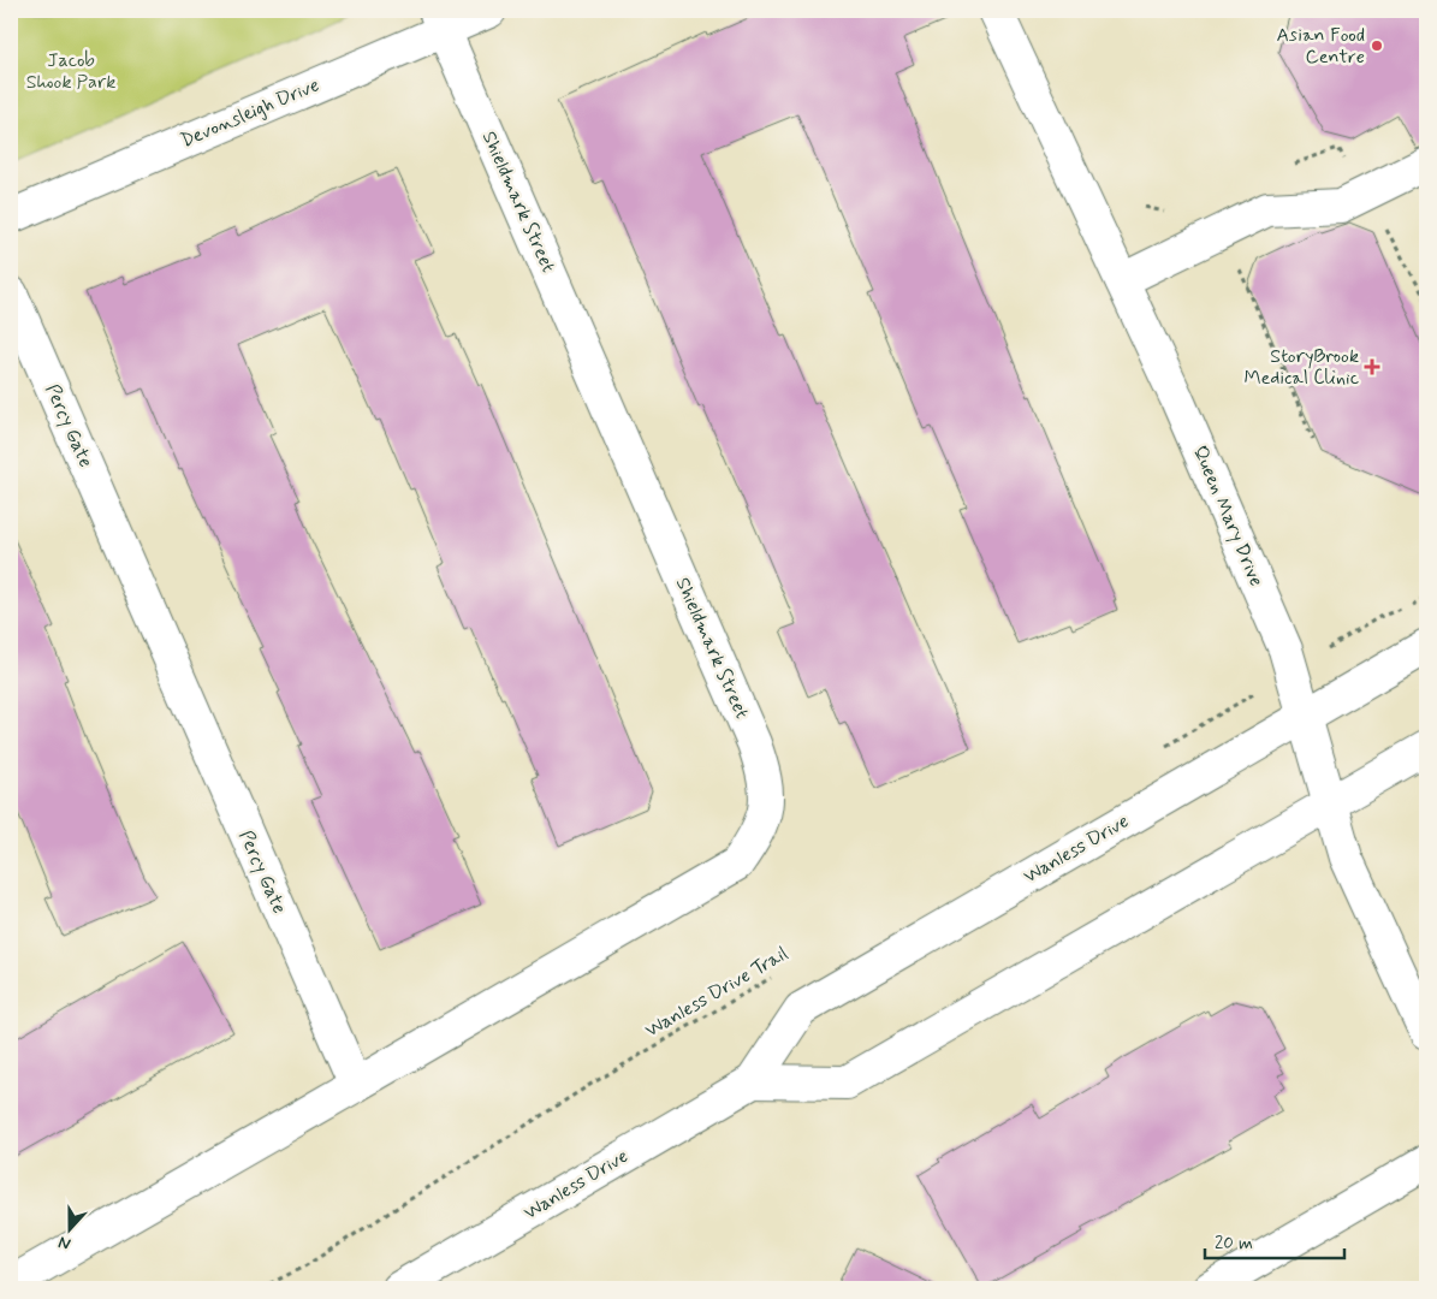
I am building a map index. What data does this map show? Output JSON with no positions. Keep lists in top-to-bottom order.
{
  "streets": {
    "street": [
      "Devonsleigh Drive",
      "Shieldmark Street",
      "Percy Gate",
      "Queen Mary Drive",
      "Wanless Drive"
    ],
    "path": ["Wanless Drive Trail"]
  },
  "crossings": [
    ["Devonsleigh Drive", "Shieldmark Street"],
    ["Shieldmark Street", "Percy Gate"],
    ["Queen Mary Drive", "Wanless Drive"]
  ],
  "parks": ["Jacob Shook Park"],
  "places": {
    "other": ["Asian Food Centre"],
    "health": ["StoryBrook Medical Clinic"]
  },
  "scale_bar": "20 m",
  "north": "bottom"
}
